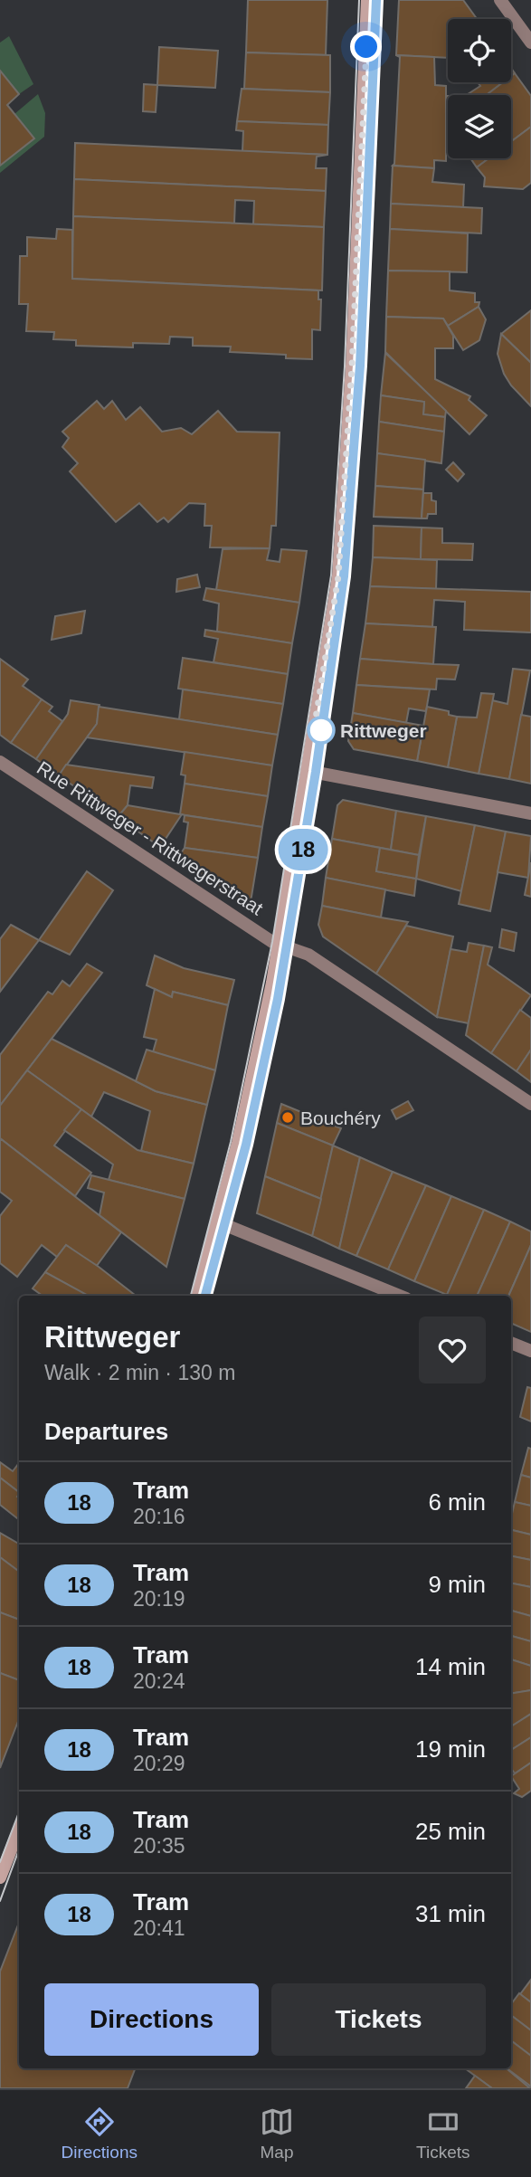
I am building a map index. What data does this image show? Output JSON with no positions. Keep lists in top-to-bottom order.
{
  "streets": {
    "street": ["Rue Rittweger - Rittwegerstraat"]
  },
  "places": ["Rittweger", "Bouchéry"],
  "lines": ["tram line 18"],
  "page": {
    "on_map": "18",
    "heading": [
      ["Rittweger", "Walk · 2 min · 130 m"],
      "Departures"
    ],
    "list": [
      {
        "mark": "18",
        "name": "Tram",
        "note": "20:16",
        "value": "6 min"
      },
      {
        "mark": "18",
        "name": "Tram",
        "note": "20:19",
        "value": "9 min"
      },
      {
        "mark": "18",
        "name": "Tram",
        "note": "20:24",
        "value": "14 min"
      },
      {
        "mark": "18",
        "name": "Tram",
        "note": "20:29",
        "value": "19 min"
      },
      {
        "mark": "18",
        "name": "Tram",
        "note": "20:35",
        "value": "25 min"
      },
      {
        "mark": "18",
        "name": "Tram",
        "note": "20:41",
        "value": "31 min"
      }
    ],
    "buttons": ["Directions", "Tickets"],
    "tabs": ["Directions", "Map", "Tickets"]
  }
}
